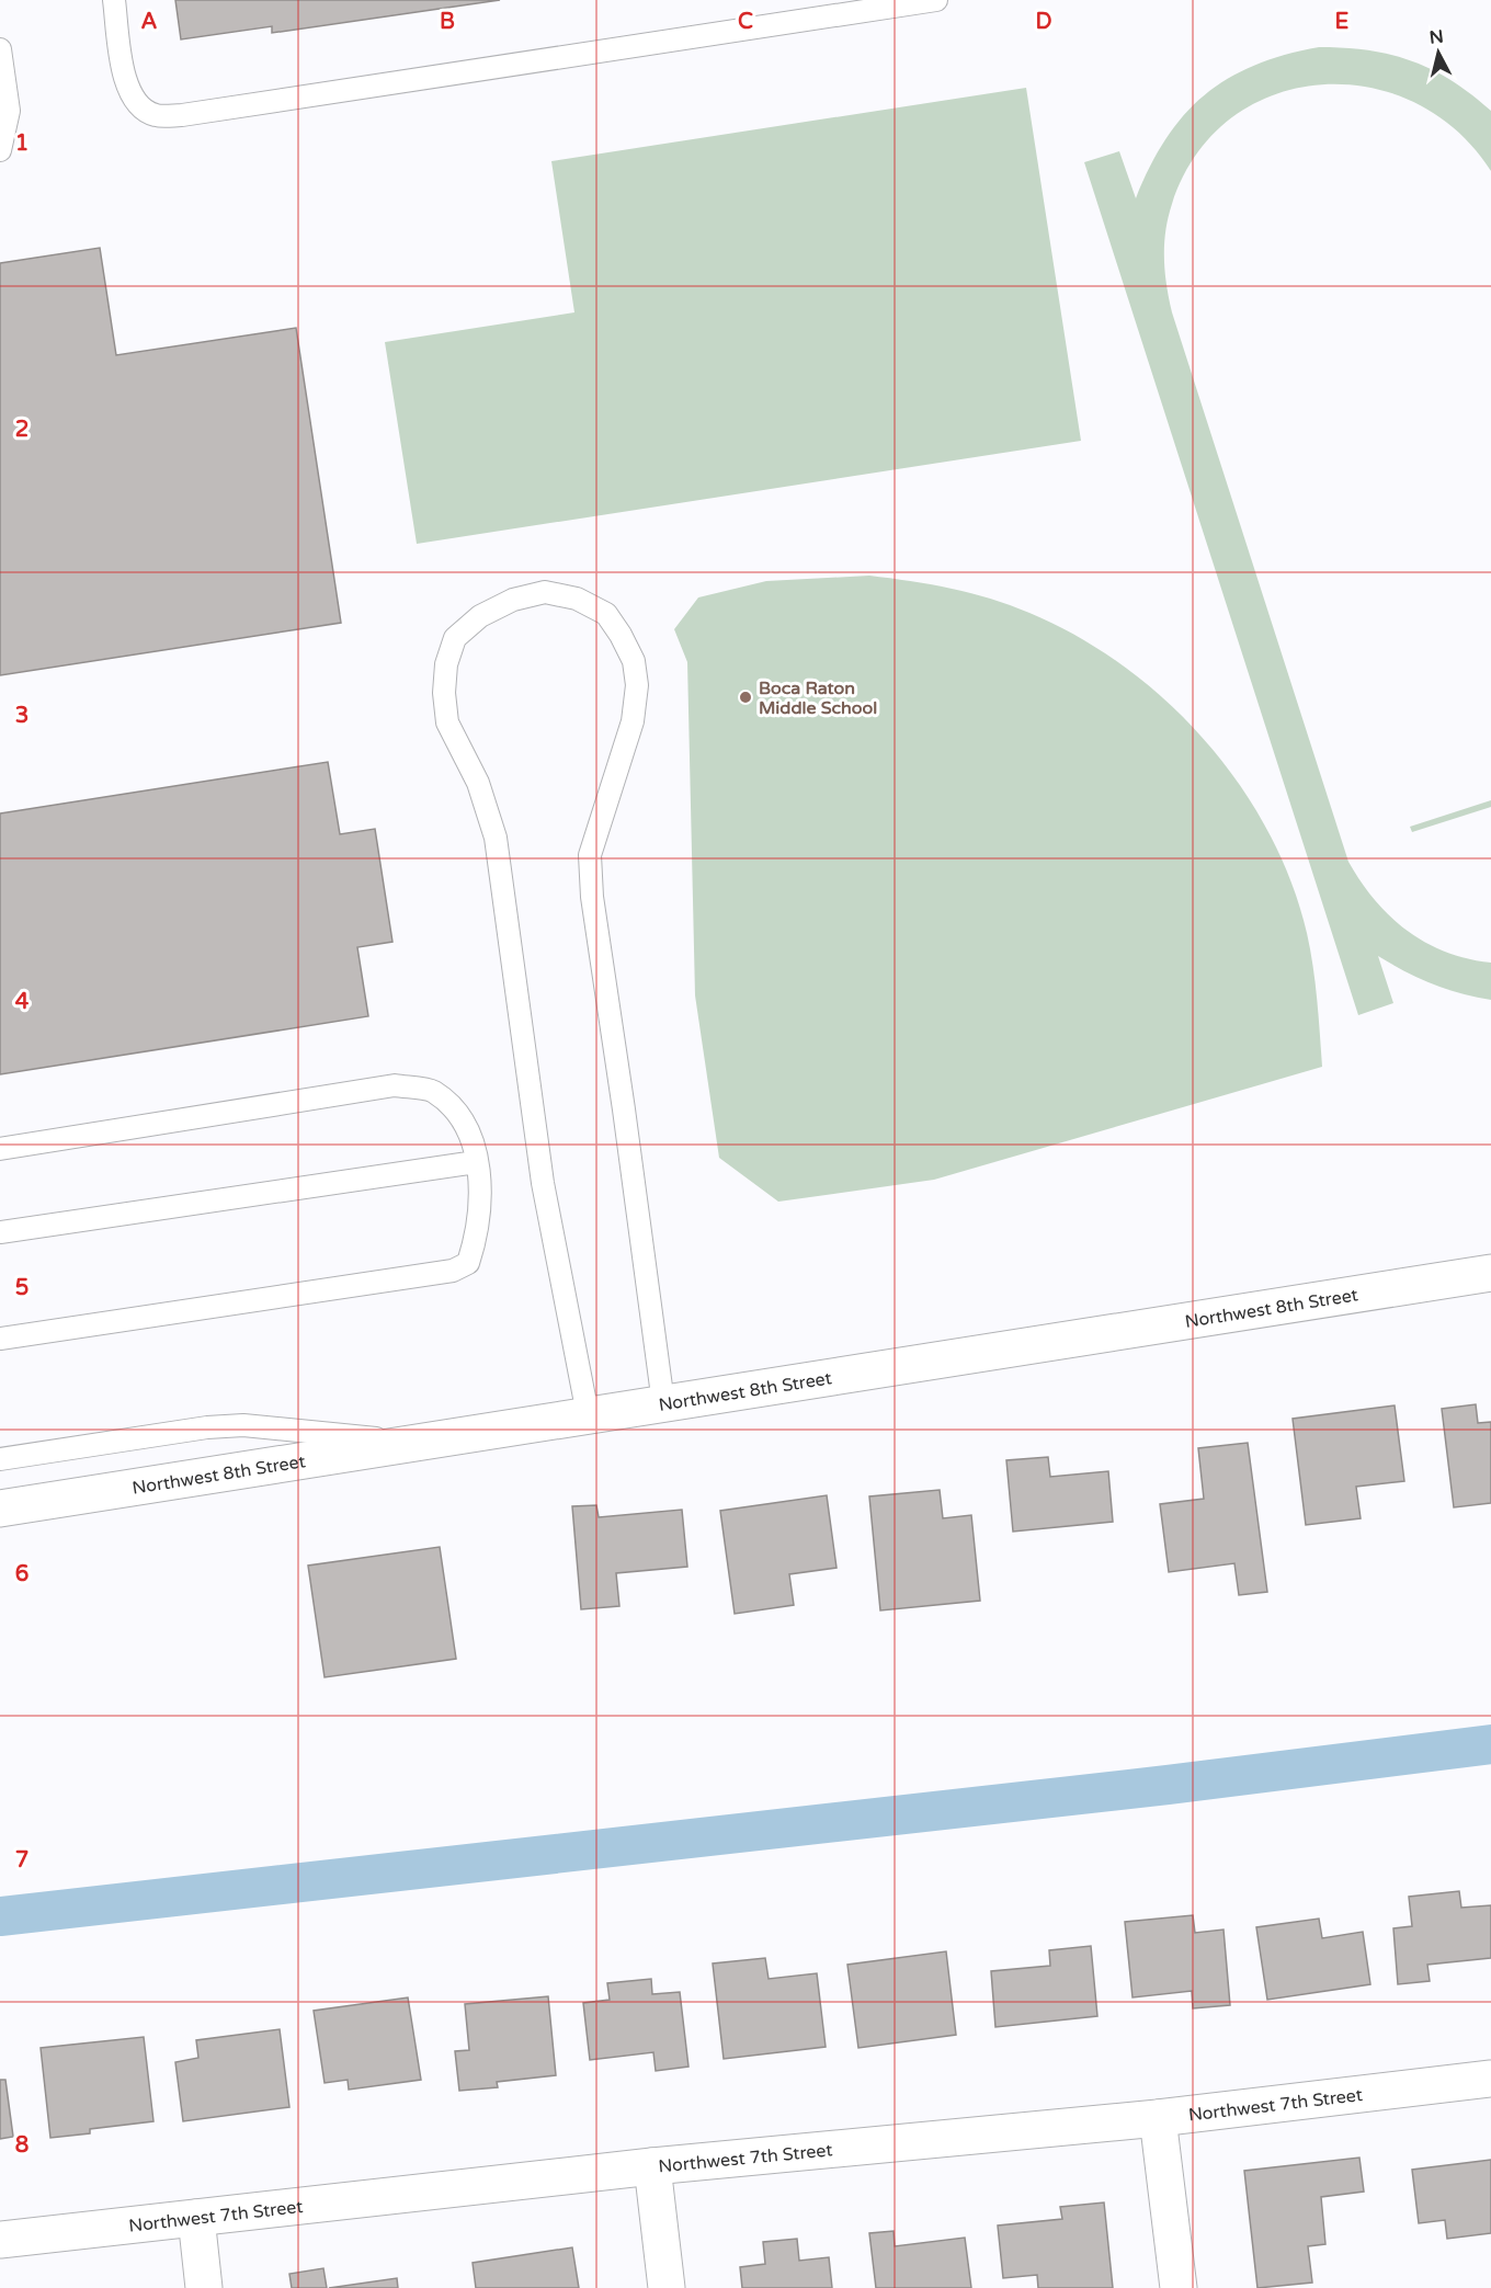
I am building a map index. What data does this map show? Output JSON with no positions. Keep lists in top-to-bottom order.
{
  "streets": {
    "street": ["Northwest 8th Street", "Northwest 7th Street"]
  },
  "places": ["Boca Raton Middle School"],
  "north": "top",
  "grid": {
    "columns": [
      "A",
      "B",
      "C",
      "D",
      "E"
    ],
    "rows": [
      "1",
      "2",
      "3",
      "4",
      "5",
      "6",
      "7",
      "8"
    ]
  }
}
